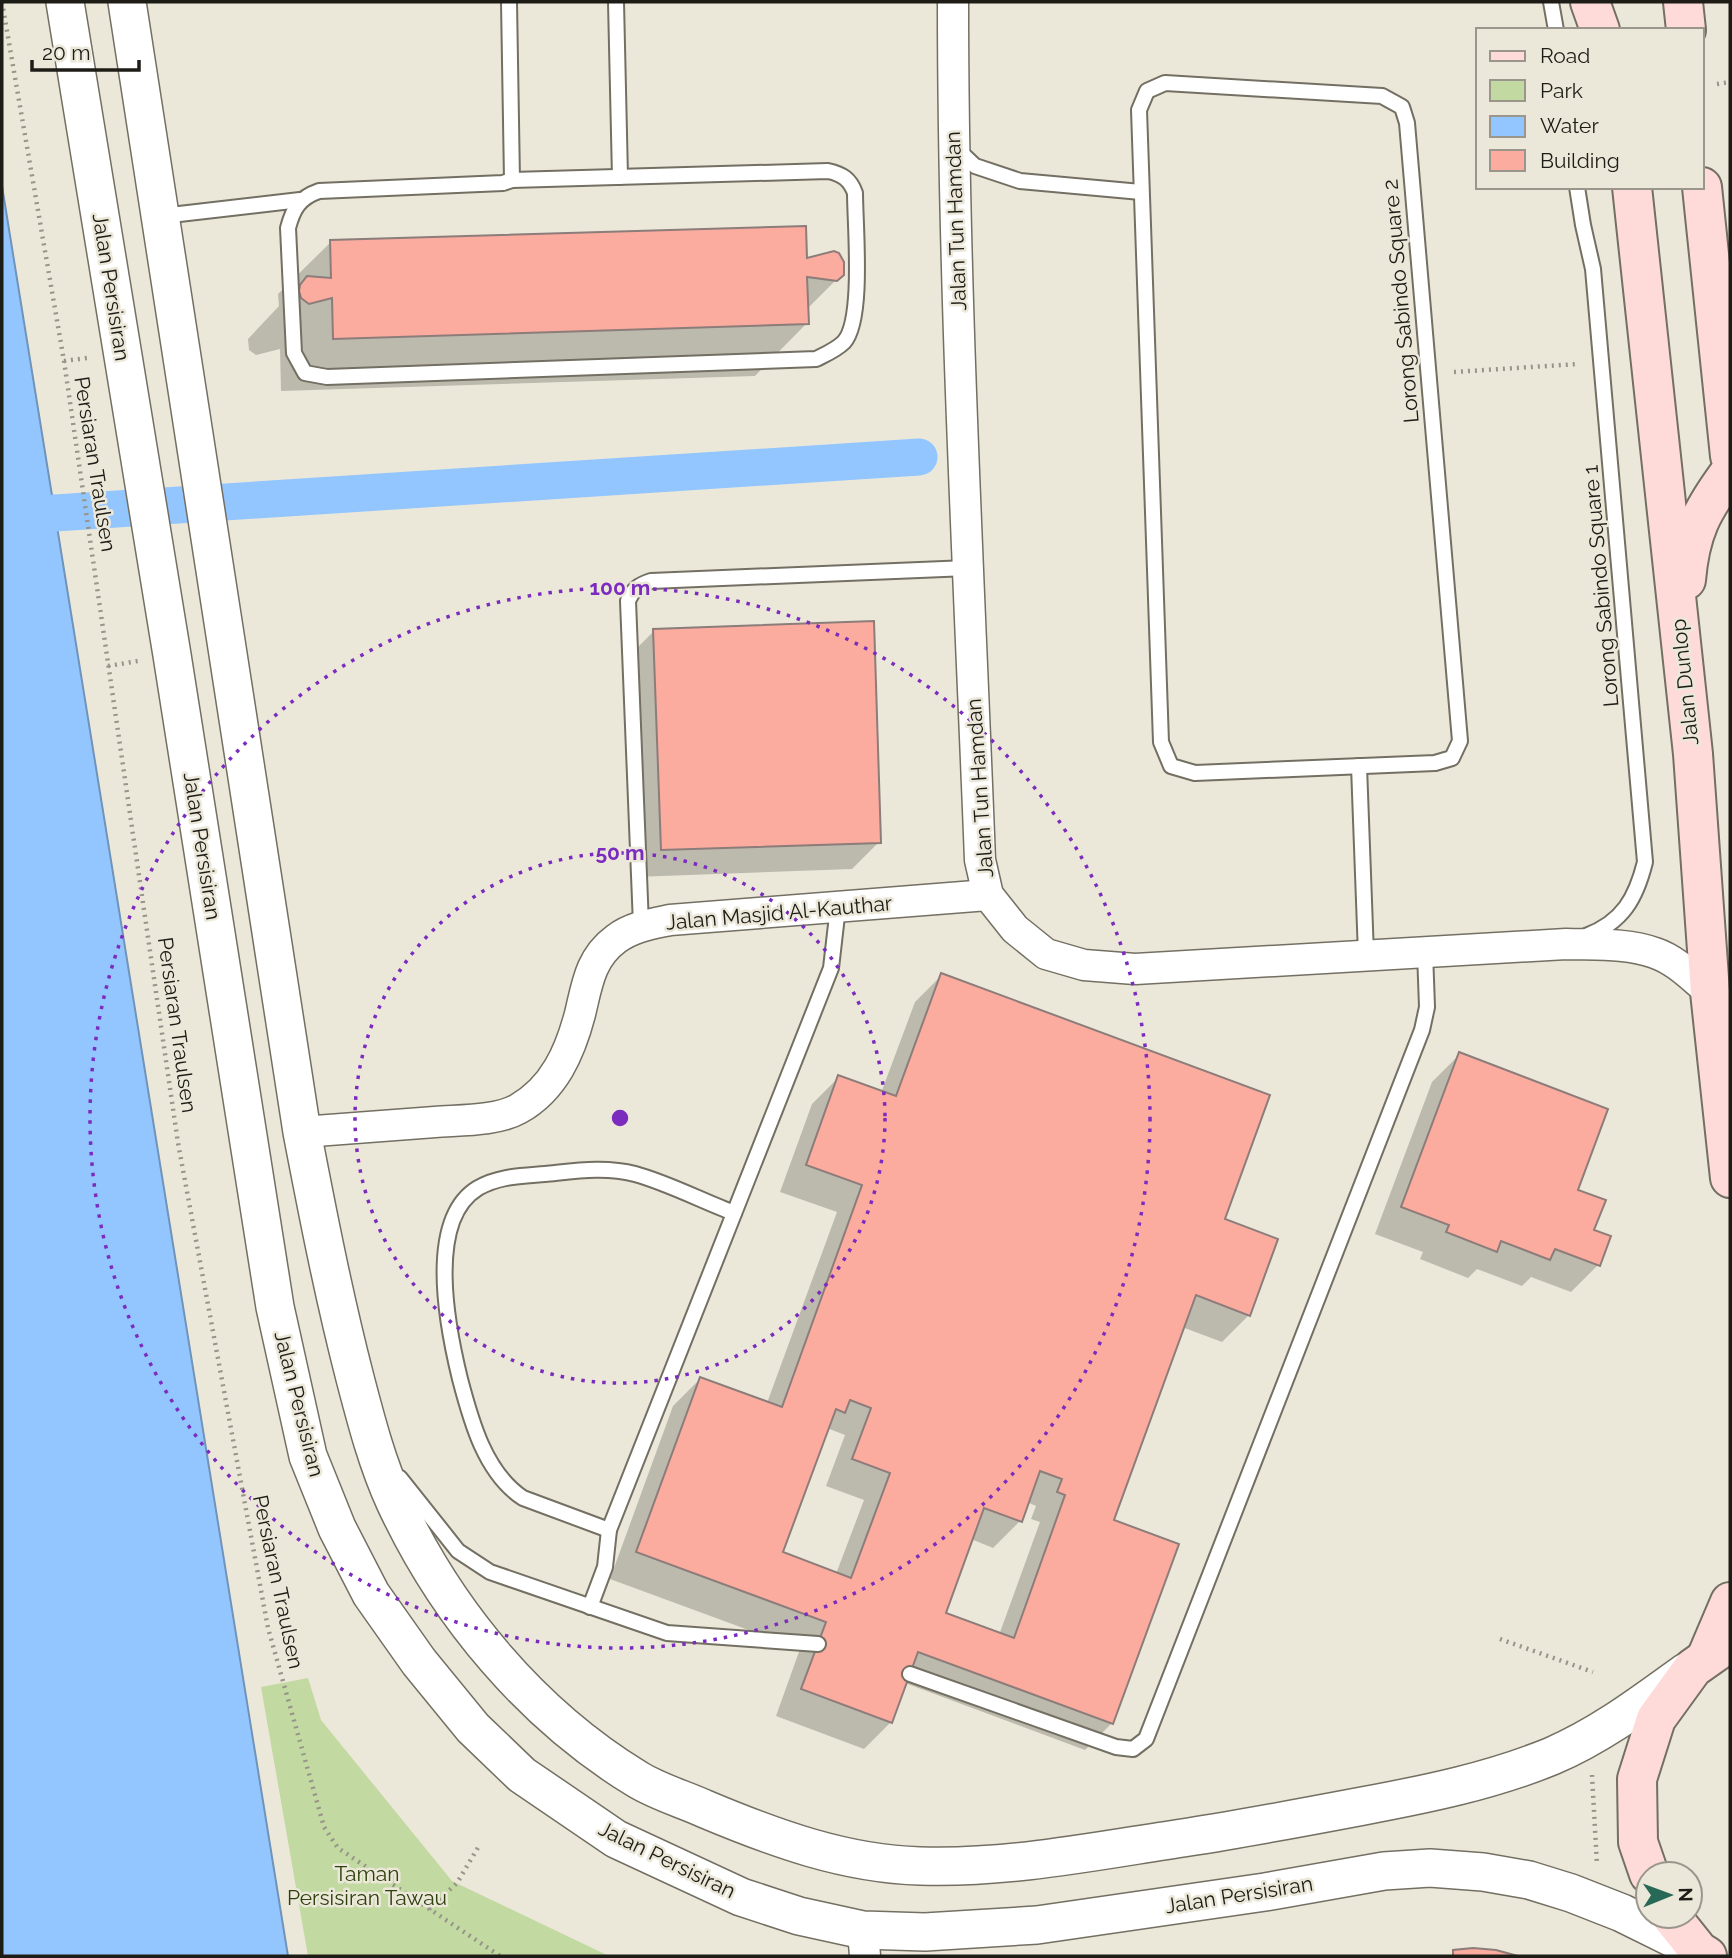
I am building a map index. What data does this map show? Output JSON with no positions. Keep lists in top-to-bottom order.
{
  "streets": {
    "main road": ["Jalan Dunlop"],
    "street": ["Jalan Tun Hamdan", "Jalan Persisiran", "Jalan Masjid Al-Kauthar"],
    "lane": ["Lorong Sabindo Square 2", "Lorong Sabindo Square 1"],
    "path": ["Persiaran Traulsen"]
  },
  "crossings": [
    ["Jalan Tun Hamdan", "Lorong Sabindo Square 1"],
    ["Jalan Tun Hamdan", "Jalan Dunlop"],
    ["Jalan Tun Hamdan", "Jalan Masjid Al-Kauthar"]
  ],
  "parks": ["Taman Persisiran Tawau"],
  "legend": [
    "Road",
    "Park",
    "Water",
    "Building"
  ],
  "scale_bar": "20 m",
  "north": "right",
  "rings": ["100 m", "50 m"]
}
